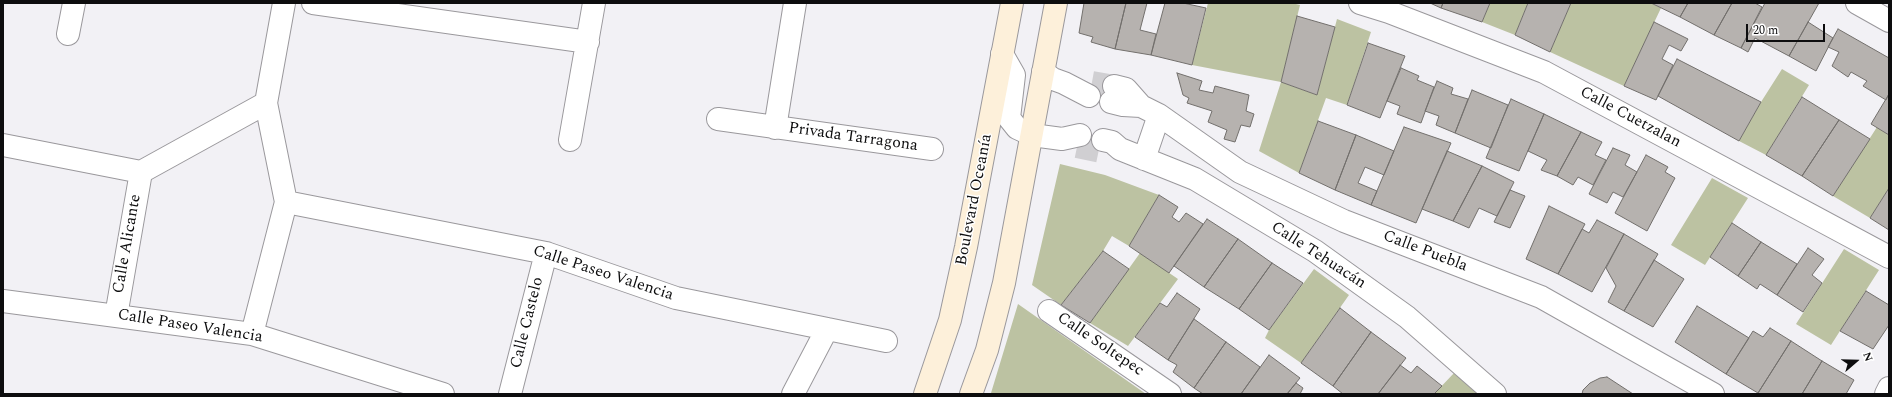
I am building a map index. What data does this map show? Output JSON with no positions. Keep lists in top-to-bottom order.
{
  "streets": {
    "street": [
      "Calle Cuetzalan",
      "Privada Tarragona",
      "Boulevard Oceanía",
      "Calle Alicante",
      "Calle Puebla",
      "Calle Tehuacán",
      "Calle Paseo Valencia",
      "Calle Castelo",
      "Calle Soltepec"
    ]
  },
  "crossings": [
    ["Calle Alicante", "Calle Paseo Valencia"],
    ["Calle Paseo Valencia", "Calle Castelo"]
  ],
  "scale_bar": "20 m",
  "north": "right"
}
